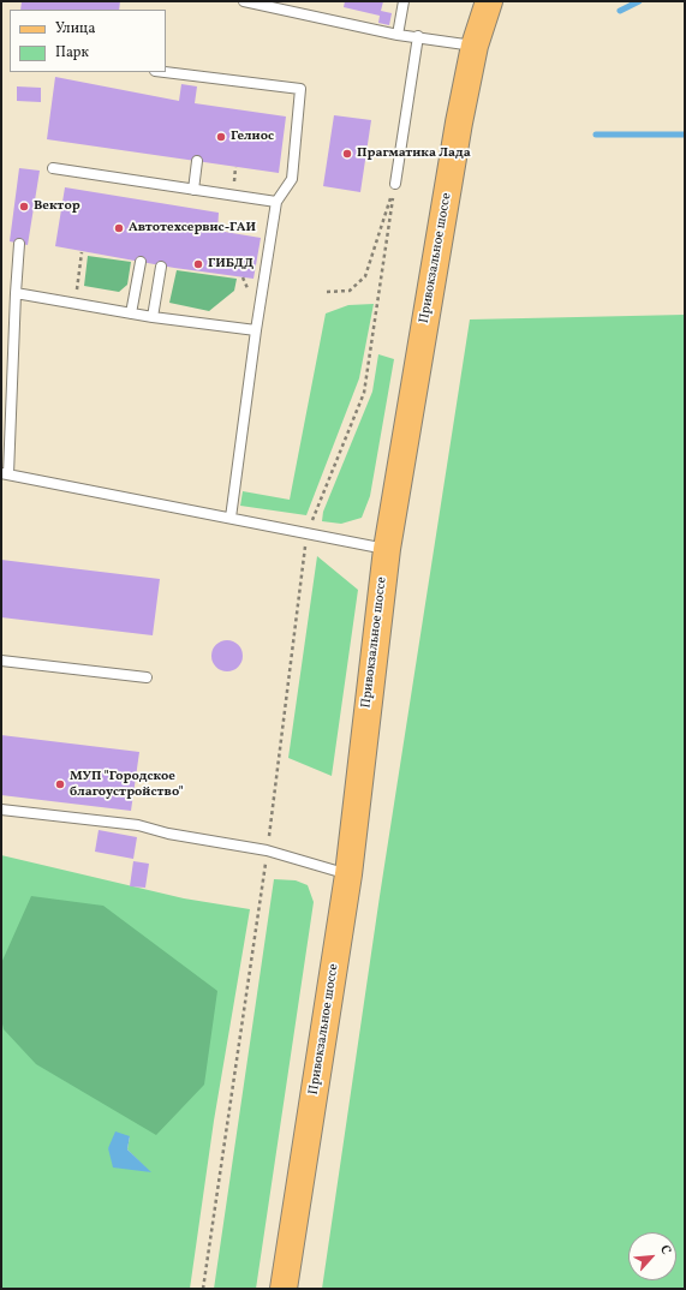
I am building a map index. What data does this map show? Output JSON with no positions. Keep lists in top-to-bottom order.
{
  "streets": {
    "main road": ["Привокзальное шоссе"]
  },
  "places": [
    "Гелиос",
    "Прагматика Лада",
    "Вектор",
    "Автотехсервис-ГАИ",
    "ГИБДД",
    "МУП \"Городское благоустройство\""
  ],
  "legend": ["Улица", "Парк"],
  "north": "top right"
}
